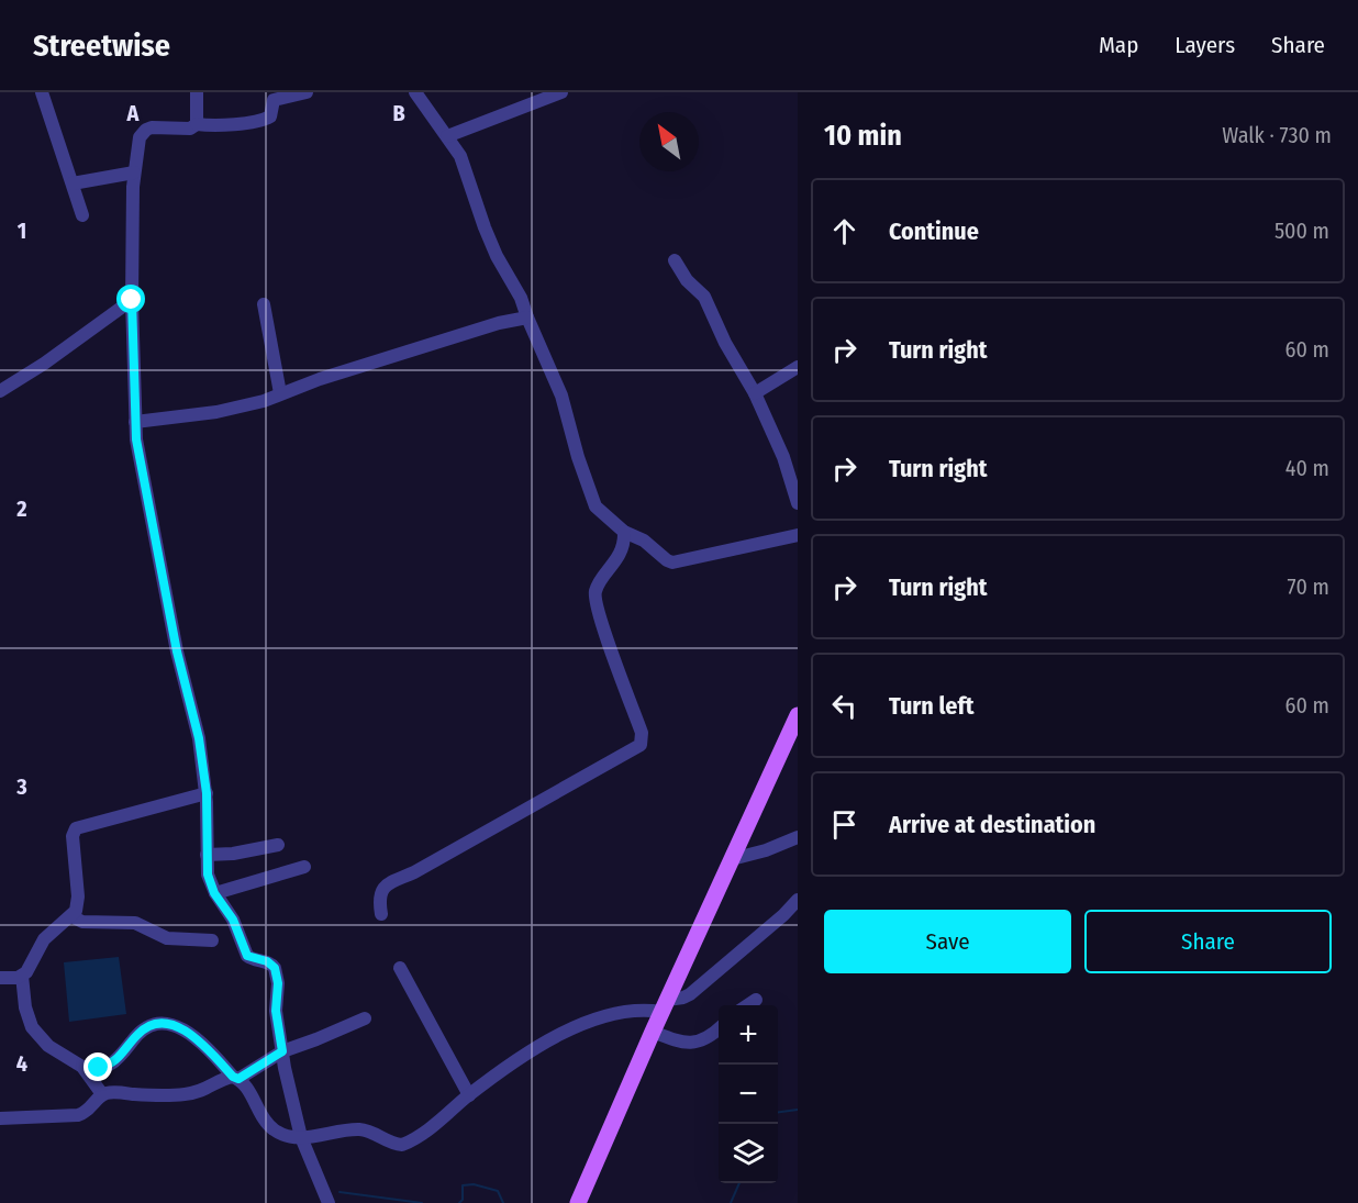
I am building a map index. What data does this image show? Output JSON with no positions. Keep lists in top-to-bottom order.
{
  "north": "top left",
  "page": {
    "header": "Streetwise",
    "nav": ["Map", "Layers", "Share"],
    "heading": ["10 min", "Walk · 730 m"],
    "list": [
      ["Continue", "500 m"],
      ["Turn right", "60 m"],
      ["Turn right", "40 m"],
      ["Turn right", "70 m"],
      ["Turn left", "60 m"],
      "Arrive at destination"
    ],
    "buttons": ["Save", "Share"],
    "map_buttons": ["+", "−"]
  },
  "grid": {
    "columns": ["A", "B"],
    "rows": [
      "1",
      "2",
      "3",
      "4"
    ]
  }
}
